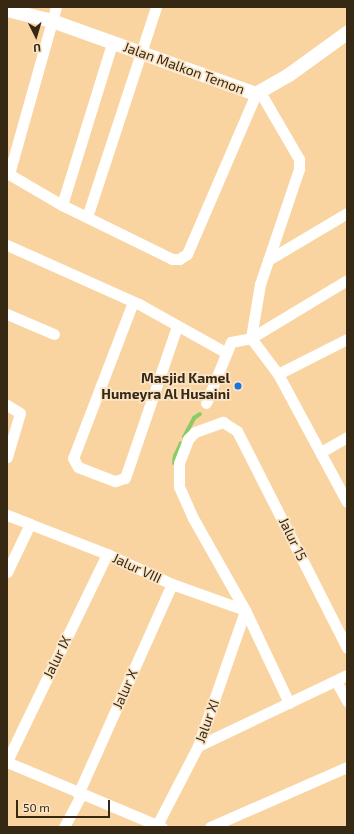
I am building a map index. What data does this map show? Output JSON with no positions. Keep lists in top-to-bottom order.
{
  "streets": {
    "street": [
      "Jalan Malkon Temon",
      "Jalur 15",
      "Jalur VIII",
      "Jalur IX",
      "Jalur X",
      "Jalur XI"
    ]
  },
  "crossings": [
    ["Jalur 15", "Jalur VIII"],
    ["Jalur 15", "Jalur XI"],
    ["Jalur VIII", "Jalur IX"],
    ["Jalur VIII", "Jalur X"],
    ["Jalur VIII", "Jalur XI"]
  ],
  "places": ["Masjid Kamel Humeyra Al Husaini"],
  "scale_bar": "50 m",
  "north": "bottom"
}
